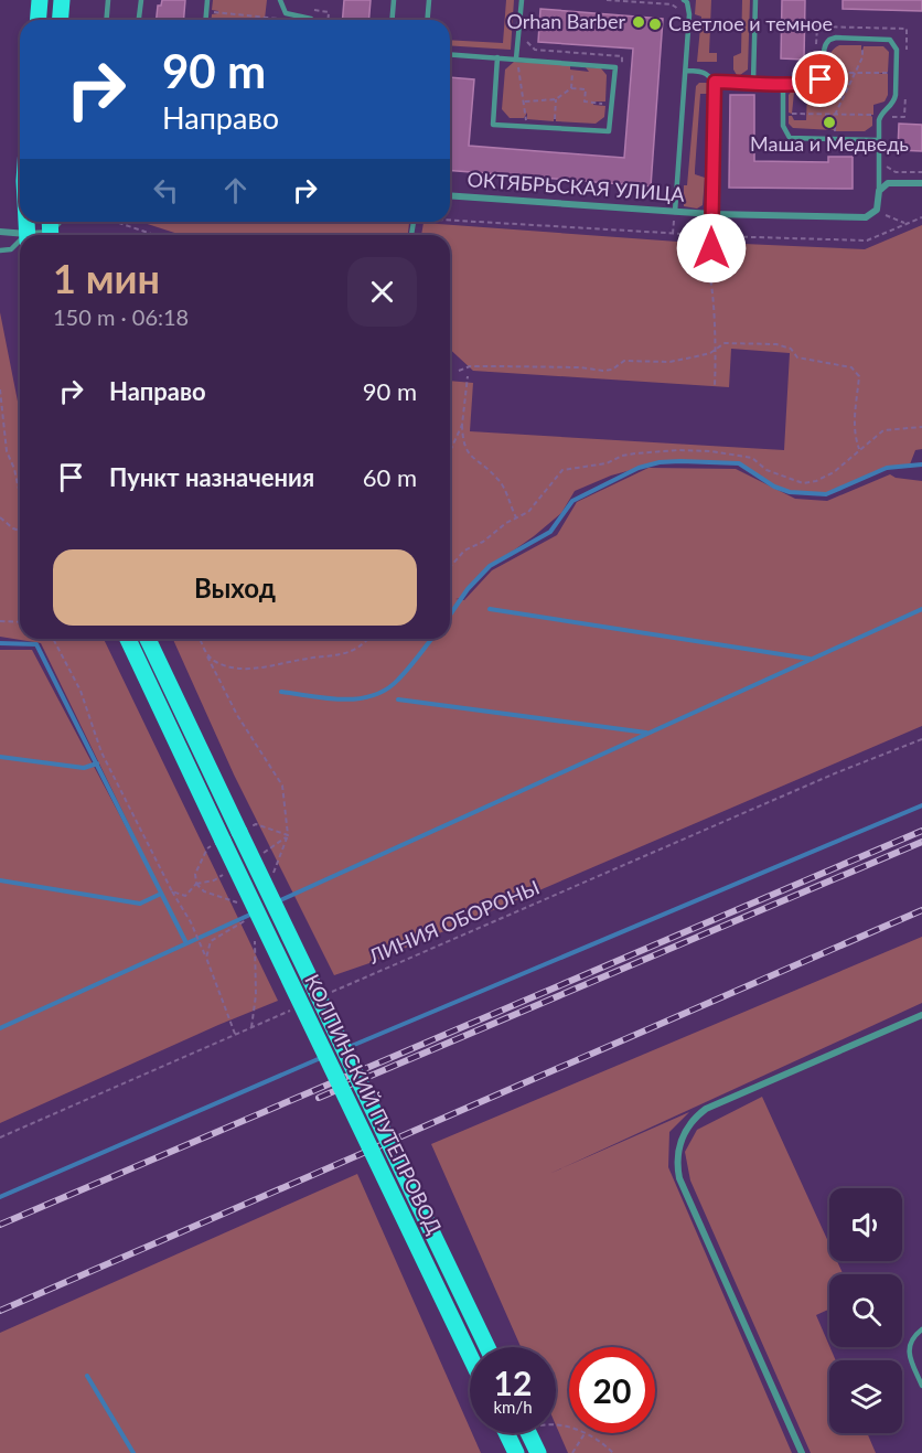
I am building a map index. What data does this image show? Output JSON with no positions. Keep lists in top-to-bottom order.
{
  "streets": {
    "main road": ["КОЛПИНСКИЙ ПУТЕПРОВОД"],
    "street": ["ОКТЯБРЬСКАЯ УЛИЦА"],
    "path": ["ЛИНИЯ ОБОРОНЫ"]
  },
  "places": ["Orhan Barber", "Светлое и темное", "Маша и Медведь"],
  "page": {
    "turn": ["90 m", "Направо"],
    "heading": ["1 мин", "150 m · 06:18"],
    "list": [
      {
        "name": "Направо",
        "value": "90 m"
      },
      {
        "name": "Пункт назначения",
        "value": "60 m"
      }
    ],
    "buttons": "Выход",
    "speed": "12 km/h",
    "limit": "20"
  }
}
